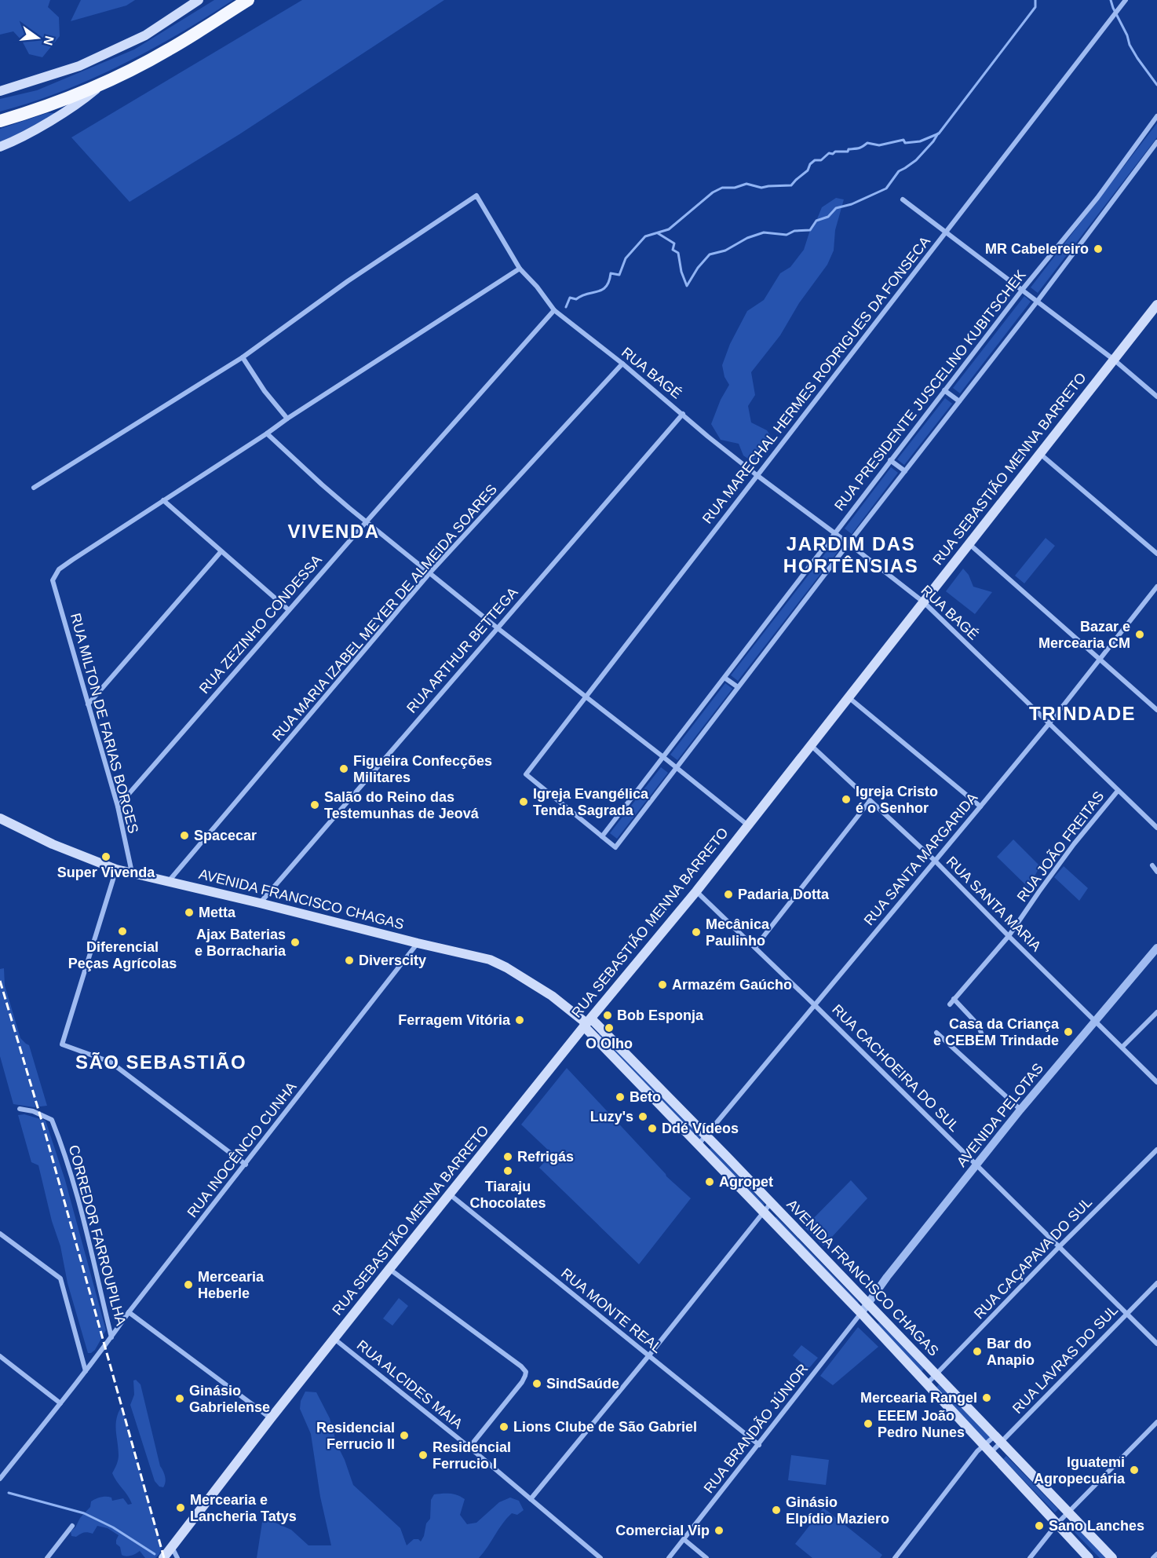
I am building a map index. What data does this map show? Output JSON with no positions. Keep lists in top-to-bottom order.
{
  "streets": {
    "main road": ["RUA SEBASTIÃO MENNA BARRETO", "AVENIDA FRANCISCO CHAGAS"],
    "street": [
      "RUA BAGÉ",
      "RUA MARECHAL HERMES RODRIGUES DA FONSECA",
      "RUA PRESIDENTE JUSCELINO KUBITSCHEK",
      "RUA MARIA IZABEL MEYER DE ALMEIDA SOARES",
      "RUA ZEZINHO CONDESSA",
      "RUA ARTHUR BETTEGA",
      "RUA MILTON DE FARIAS BORGES",
      "RUA JOÃO FREITAS",
      "RUA SANTA MARGARIDA",
      "RUA SANTA MARIA",
      "RUA CACHOEIRA DO SUL",
      "AVENIDA PELOTAS",
      "RUA INOCÊNCIO CUNHA",
      "CORREDOR FARROUPILHA",
      "RUA CAÇAPAVA DO SUL",
      "RUA MONTE REAL",
      "RUA LAVRAS DO SUL",
      "RUA ALCIDES MAIA",
      "RUA BRANDÃO JÚNIOR"
    ]
  },
  "crossings": [
    ["RUA BAGÉ", "RUA MARECHAL HERMES RODRIGUES DA FONSECA"],
    ["RUA BAGÉ", "RUA PRESIDENTE JUSCELINO KUBITSCHEK"],
    ["RUA BAGÉ", "RUA SEBASTIÃO MENNA BARRETO"],
    ["RUA BAGÉ", "RUA MARIA IZABEL MEYER DE ALMEIDA SOARES"],
    ["RUA BAGÉ", "RUA ZEZINHO CONDESSA"],
    ["RUA BAGÉ", "RUA ARTHUR BETTEGA"],
    ["RUA BAGÉ", "RUA JOÃO FREITAS"],
    ["RUA BAGÉ", "RUA SANTA MARGARIDA"],
    ["RUA MARECHAL HERMES RODRIGUES DA FONSECA", "RUA PRESIDENTE JUSCELINO KUBITSCHEK"],
    ["RUA SEBASTIÃO MENNA BARRETO", "AVENIDA FRANCISCO CHAGAS"],
    ["RUA SEBASTIÃO MENNA BARRETO", "RUA SANTA MARIA"],
    ["RUA SEBASTIÃO MENNA BARRETO", "RUA CACHOEIRA DO SUL"],
    ["RUA SEBASTIÃO MENNA BARRETO", "RUA MONTE REAL"],
    ["RUA SEBASTIÃO MENNA BARRETO", "RUA ALCIDES MAIA"],
    ["RUA MARIA IZABEL MEYER DE ALMEIDA SOARES", "AVENIDA FRANCISCO CHAGAS"],
    ["RUA ZEZINHO CONDESSA", "RUA MILTON DE FARIAS BORGES"],
    ["RUA ARTHUR BETTEGA", "AVENIDA FRANCISCO CHAGAS"],
    ["RUA MILTON DE FARIAS BORGES", "AVENIDA FRANCISCO CHAGAS"],
    ["RUA JOÃO FREITAS", "RUA SANTA MARIA"],
    ["RUA SANTA MARGARIDA", "AVENIDA FRANCISCO CHAGAS"],
    ["RUA SANTA MARGARIDA", "RUA SANTA MARIA"],
    ["RUA SANTA MARGARIDA", "RUA CACHOEIRA DO SUL"],
    ["AVENIDA FRANCISCO CHAGAS", "AVENIDA PELOTAS"],
    ["AVENIDA FRANCISCO CHAGAS", "RUA INOCÊNCIO CUNHA"],
    ["AVENIDA FRANCISCO CHAGAS", "RUA CAÇAPAVA DO SUL"],
    ["AVENIDA FRANCISCO CHAGAS", "RUA LAVRAS DO SUL"],
    ["AVENIDA FRANCISCO CHAGAS", "RUA BRANDÃO JÚNIOR"],
    ["RUA SANTA MARIA", "AVENIDA PELOTAS"],
    ["RUA CACHOEIRA DO SUL", "AVENIDA PELOTAS"],
    ["RUA CACHOEIRA DO SUL", "RUA CAÇAPAVA DO SUL"],
    ["RUA CACHOEIRA DO SUL", "RUA LAVRAS DO SUL"],
    ["AVENIDA PELOTAS", "RUA BRANDÃO JÚNIOR"],
    ["RUA INOCÊNCIO CUNHA", "CORREDOR FARROUPILHA"],
    ["RUA MONTE REAL", "RUA BRANDÃO JÚNIOR"]
  ],
  "districts": [
    "VIVENDA",
    "JARDIM DAS HORTÊNSIAS",
    "TRINDADE",
    "SÃO SEBASTIÃO"
  ],
  "places": [
    "MR Cabelereiro",
    "Bazar e Mercearia CM",
    "Figueira Confecções Militares",
    "Igreja Cristo é o Senhor",
    "Igreja Evangélica Tenda Sagrada",
    "Salão do Reino das Testemunhas de Jeová",
    "Spacecar",
    "Super Vivenda",
    "Padaria Dotta",
    "Metta",
    "Diferencial Peças Agrícolas",
    "Mecânica Paulinho",
    "Ajax Baterias e Borracharia",
    "Diverscity",
    "Armazém Gaúcho",
    "Bob Esponja",
    "Ferragem Vitória",
    "O Olho",
    "Casa da Criança e CEBEM Trindade",
    "Beto",
    "Luzy's",
    "Ddé Vídeos",
    "Refrigás",
    "Tiaraju Chocolates",
    "Agropet",
    "Mercearia Heberle",
    "Bar do Anapio",
    "SindSaúde",
    "Mercearia Rangel",
    "Ginásio Gabrielense",
    "EEEM João Pedro Nunes",
    "Lions Clube de São Gabriel",
    "Residencial Ferrucio II",
    "Residencial Ferrucio I",
    "Iguatemi Agropecuária",
    "Mercearia e Lancheria Tatys",
    "Ginásio Elpídio Maziero",
    "Sano Lanches",
    "Comercial Vip"
  ],
  "north": "right"
}
